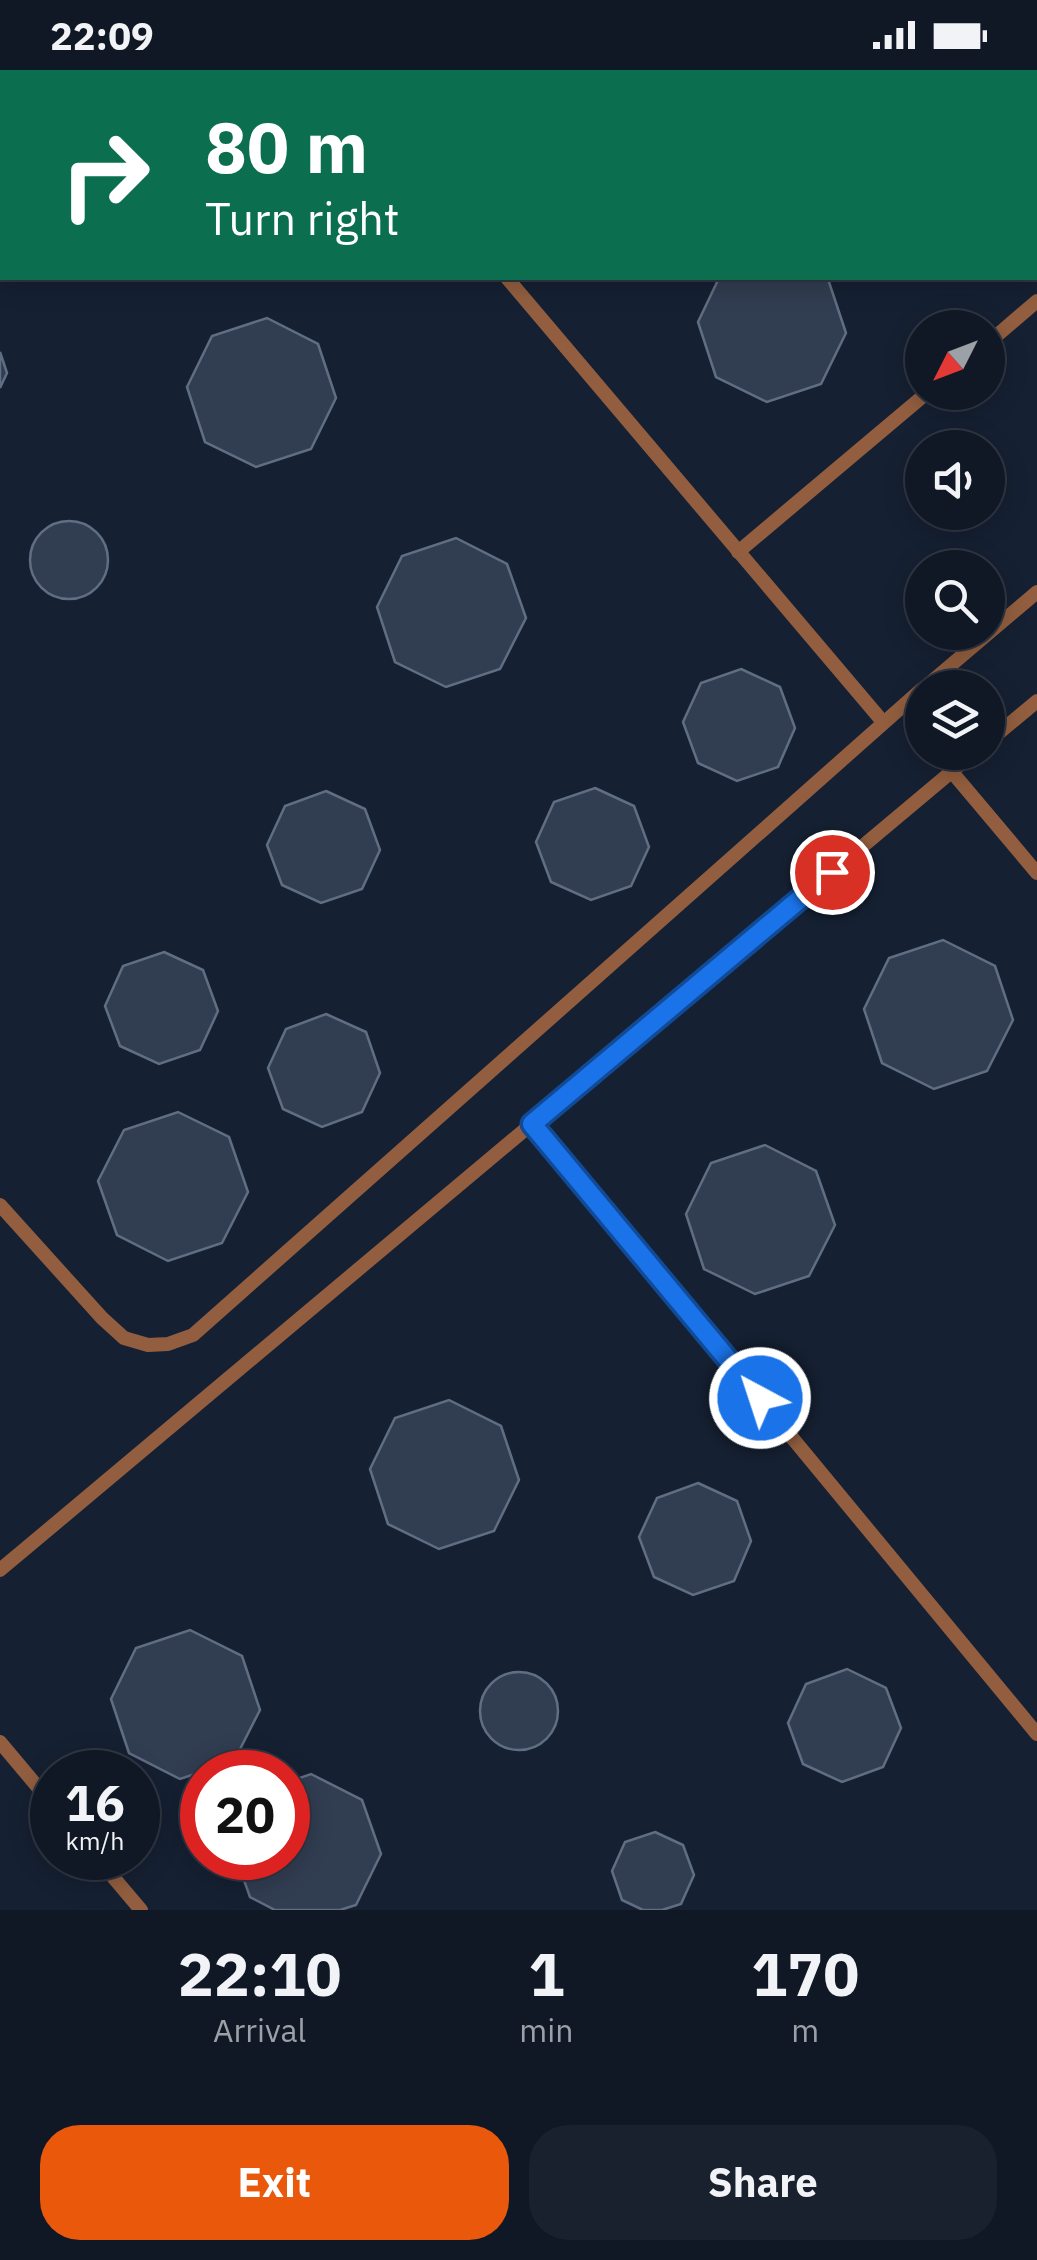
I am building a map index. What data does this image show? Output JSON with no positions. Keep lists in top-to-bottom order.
{
  "north": "bottom left",
  "page": {
    "status": "22:09",
    "turn": ["80 m", "Turn right"],
    "speed": "16 km/h",
    "limit": "20",
    "eta": [
      "22:10",
      "Arrival",
      "1",
      "min",
      "170",
      "m"
    ],
    "buttons": ["Exit", "Share"]
  }
}
